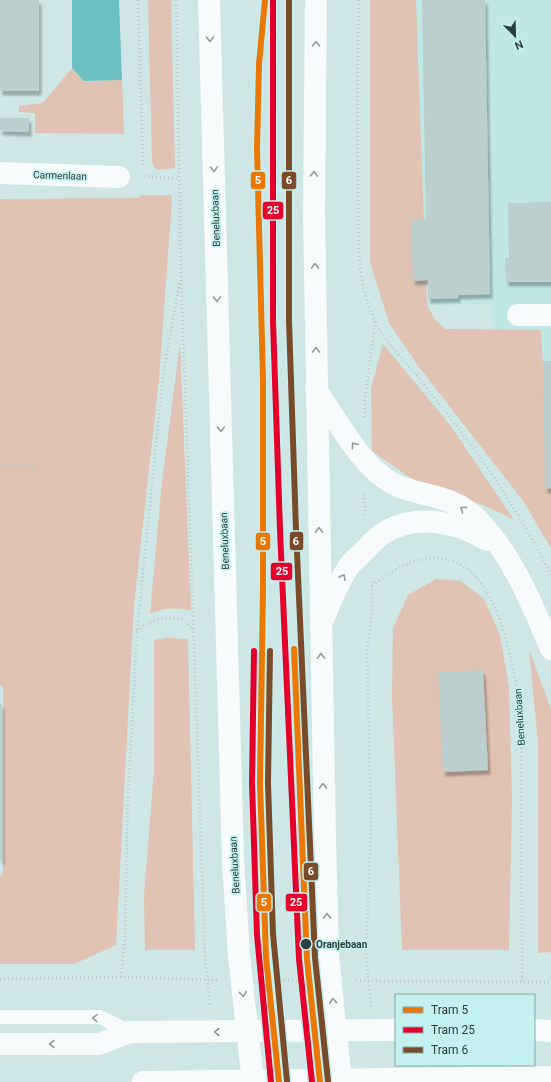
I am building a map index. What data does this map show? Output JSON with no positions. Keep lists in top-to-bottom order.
{
  "streets": {
    "main road": ["Carmenlaan", "Beneluxbaan"]
  },
  "places": ["Oranjebaan"],
  "lines": ["tram line 5", "tram line 25", "tram line 6"],
  "legend": ["Tram 5", "Tram 25", "Tram 6"],
  "north": "bottom right"
}
